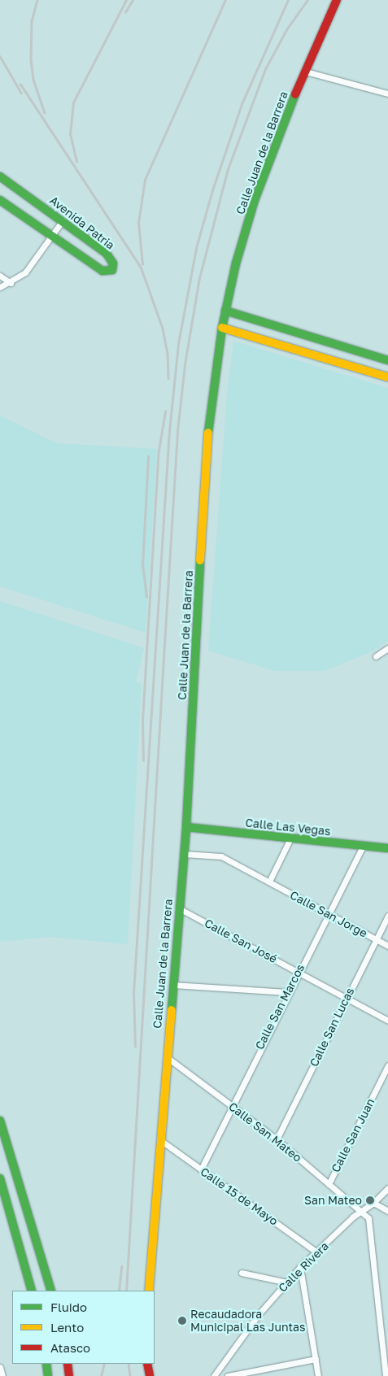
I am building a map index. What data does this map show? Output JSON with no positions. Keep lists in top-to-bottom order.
{
  "streets": {
    "main road": ["Calle Juan de la Barrera", "Avenida Patria", "Calle Las Vegas"],
    "street": [
      "Calle San Jorge",
      "Calle San José",
      "Calle San Marcos",
      "Calle San Lucas",
      "Calle San Mateo",
      "Calle San Juan",
      "Calle 15 de Mayo",
      "Calle Rivera"
    ]
  },
  "crossings": [
    ["Calle Juan de la Barrera", "Calle Las Vegas"],
    ["Calle Juan de la Barrera", "Calle San Jorge"],
    ["Calle Juan de la Barrera", "Calle San José"],
    ["Calle Juan de la Barrera", "Calle San Mateo"],
    ["Calle Juan de la Barrera", "Calle 15 de Mayo"],
    ["Calle Las Vegas", "Calle San Marcos"],
    ["Calle San Jorge", "Calle San Marcos"],
    ["Calle San Jorge", "Calle San Lucas"],
    ["Calle San José", "Calle San Marcos"],
    ["Calle San José", "Calle San Lucas"],
    ["Calle San Marcos", "Calle San Mateo"],
    ["Calle San Marcos", "Calle 15 de Mayo"],
    ["Calle San Lucas", "Calle San Mateo"],
    ["Calle San Mateo", "Calle San Juan"],
    ["Calle San Mateo", "Calle Rivera"],
    ["Calle 15 de Mayo", "Calle Rivera"]
  ],
  "places": ["San Mateo", "Recaudadora Municipal Las Juntas"],
  "legend": ["Fluido", "Lento", "Atasco"]
}
